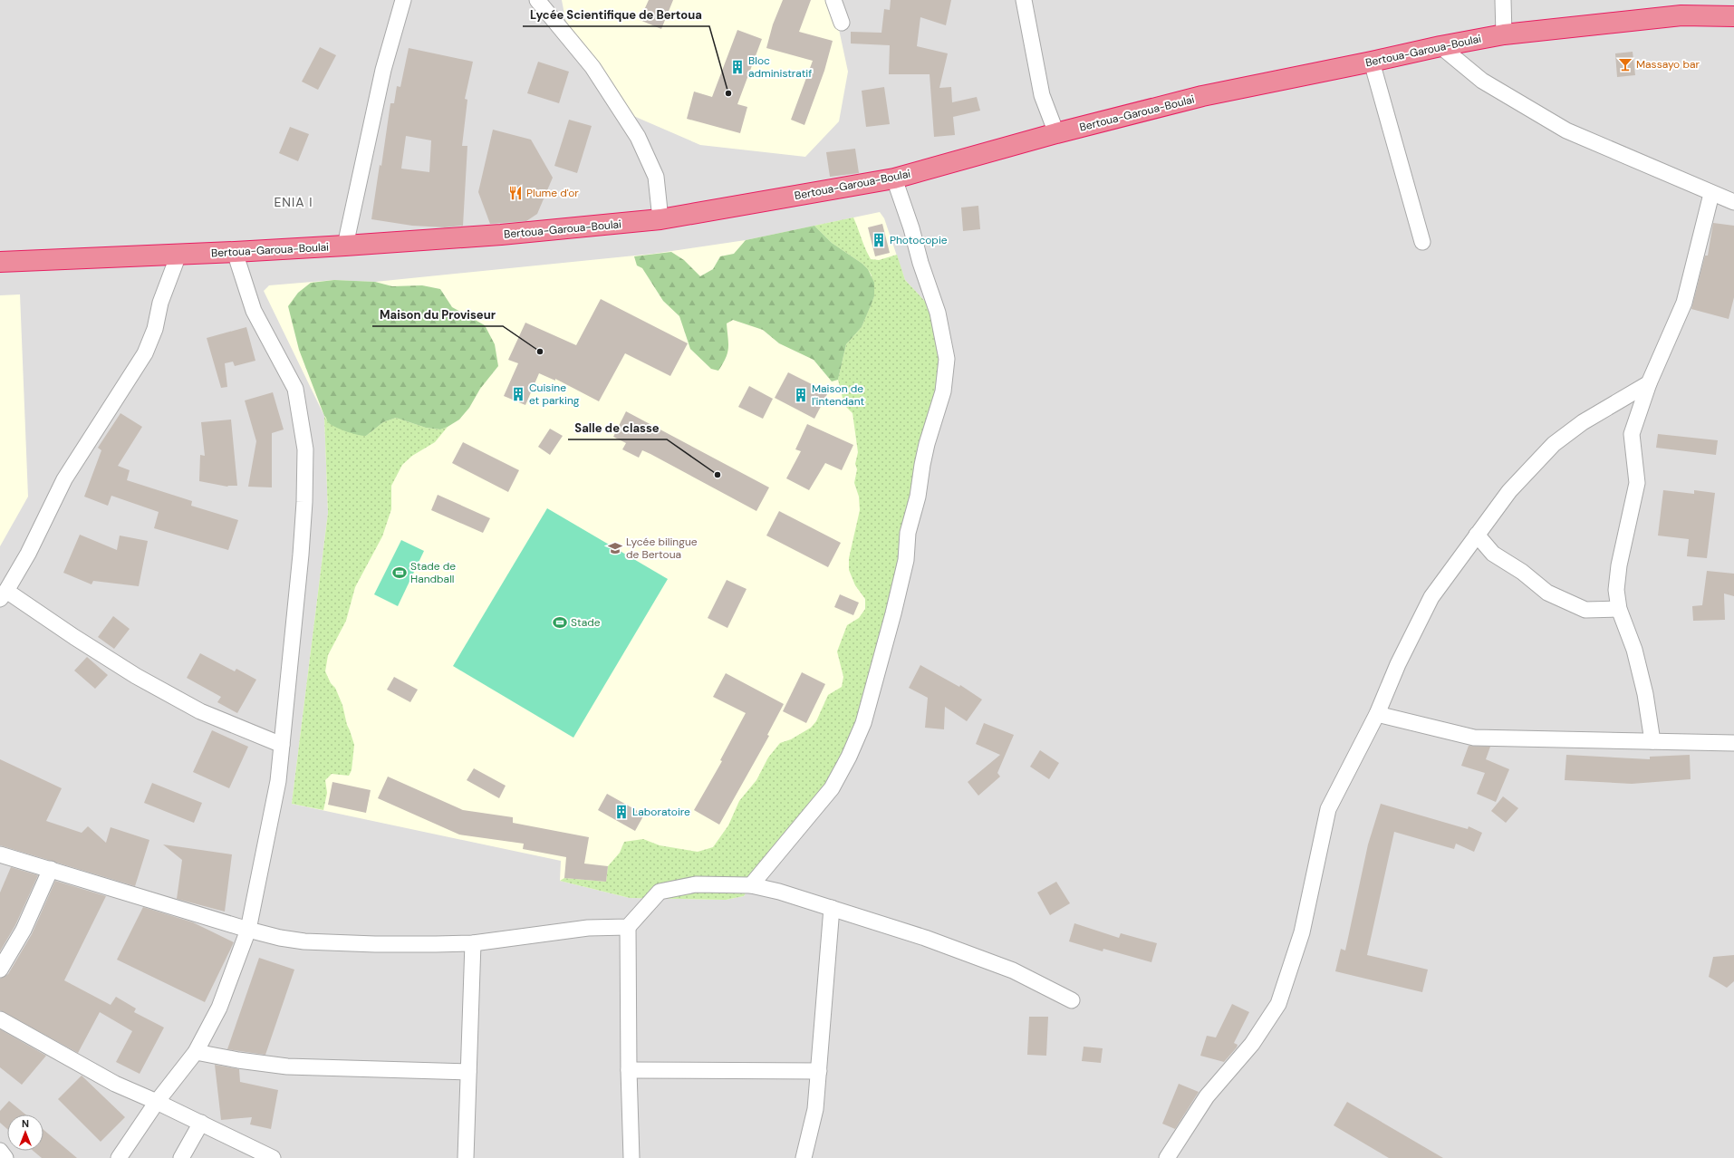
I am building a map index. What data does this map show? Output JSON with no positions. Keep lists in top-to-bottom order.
{
  "streets": {
    "highway": ["Bertoua-Garoua-Boulai"]
  },
  "districts": ["ENIA I"],
  "places": {
    "bar": ["Massayo bar"],
    "building": [
      "Bloc administratif",
      "Photocopie",
      "Cuisine et parking",
      "Maison de l'intendant",
      "Laboratoire"
    ],
    "other": ["Lycée Scientifique de Bertoua", "Maison du Proviseur", "Salle de classe"],
    "restaurant": ["Plume d'or"],
    "school or university": ["Lycée bilingue de Bertoua"],
    "sports": ["Stade de Handball", "Stade"]
  },
  "north": "top"
}
